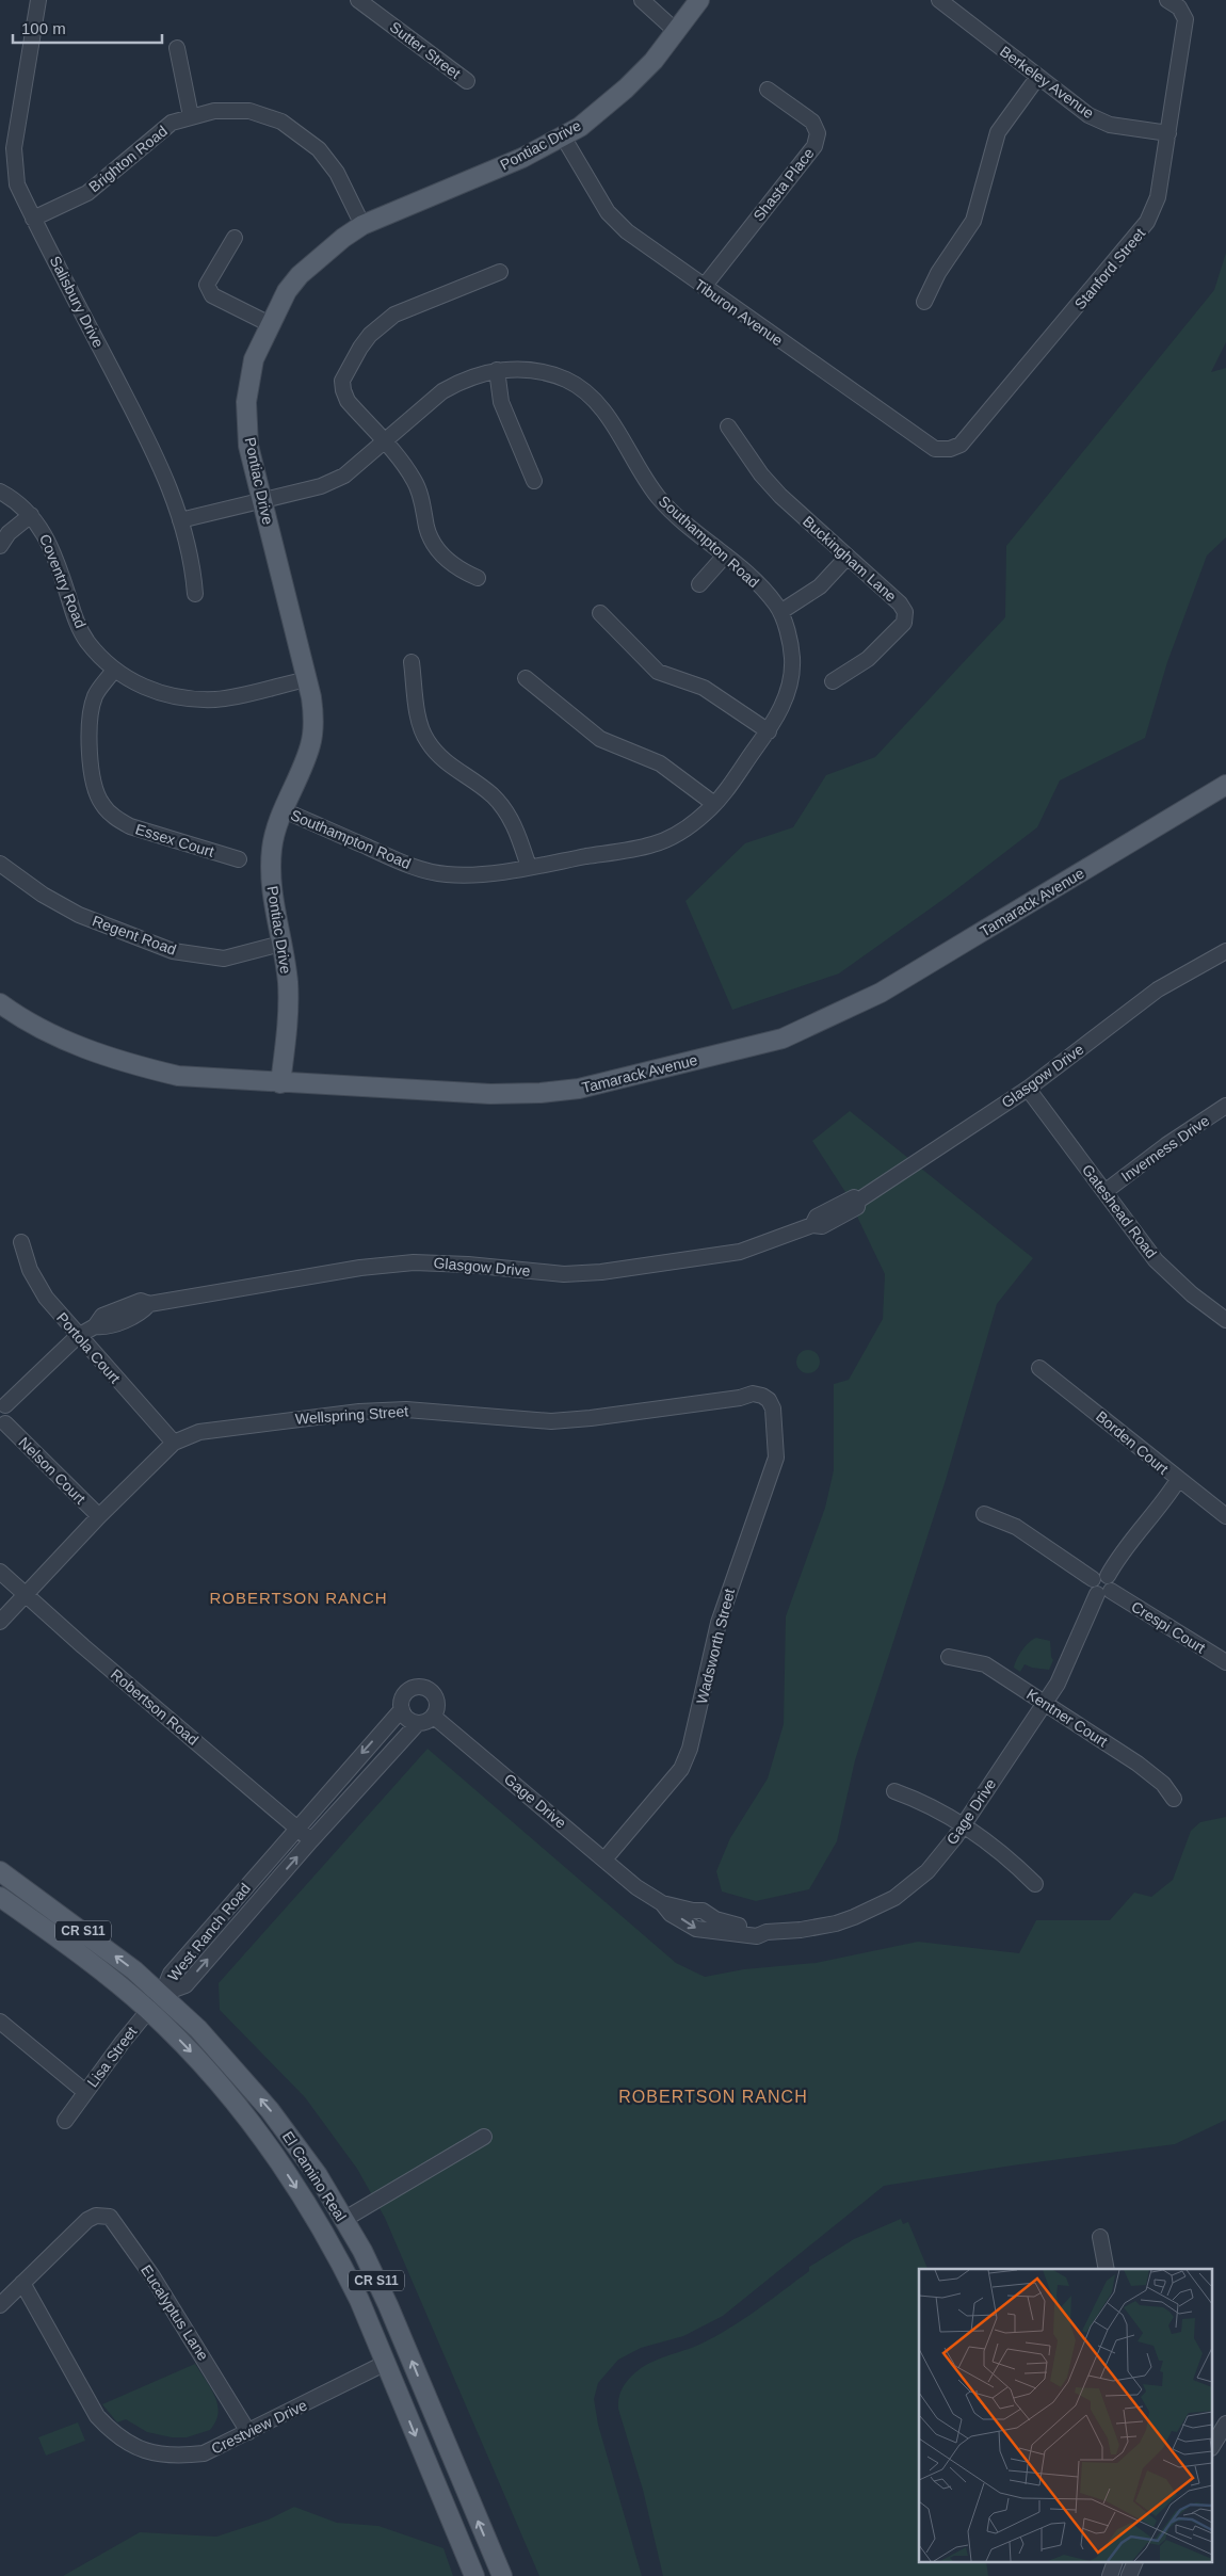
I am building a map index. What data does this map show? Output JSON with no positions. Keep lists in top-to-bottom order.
{
  "streets": {
    "main road": [
      "Pontiac Drive",
      "Tamarack Avenue",
      "CR S11",
      "El Camino Real"
    ],
    "street": [
      "Sutter Street",
      "Berkeley Avenue",
      "Brighton Road",
      "Shasta Place",
      "Stanford Street",
      "Salisbury Drive",
      "Tiburon Avenue",
      "Southampton Road",
      "Buckingham Lane",
      "Coventry Road",
      "Essex Court",
      "Regent Road",
      "Glasgow Drive",
      "Inverness Drive",
      "Gateshead Road",
      "Portola Court",
      "Wellspring Street",
      "Borden Court",
      "Nelson Court",
      "Crespi Court",
      "Wadsworth Street",
      "Robertson Road",
      "Kentner Court",
      "Gage Drive",
      "West Ranch Road",
      "Lisa Street",
      "Eucalyptus Lane",
      "Crestview Drive"
    ]
  },
  "crossings": [
    ["Berkeley Avenue", "Stanford Street"],
    ["Pontiac Drive", "Brighton Road"],
    ["Pontiac Drive", "Tiburon Avenue"],
    ["Pontiac Drive", "Southampton Road"],
    ["Pontiac Drive", "Coventry Road"],
    ["Pontiac Drive", "Tamarack Avenue"],
    ["Pontiac Drive", "Regent Road"],
    ["Brighton Road", "Salisbury Drive"],
    ["Shasta Place", "Tiburon Avenue"],
    ["Stanford Street", "Tiburon Avenue"],
    ["Salisbury Drive", "Southampton Road"],
    ["Coventry Road", "Essex Court"],
    ["Glasgow Drive", "Gateshead Road"],
    ["Glasgow Drive", "Portola Court"],
    ["Inverness Drive", "Gateshead Road"],
    ["Portola Court", "Wellspring Street"],
    ["Wellspring Street", "Nelson Court"],
    ["Wellspring Street", "Wadsworth Street"],
    ["Wellspring Street", "Robertson Road"],
    ["Crespi Court", "Gage Drive"],
    ["Wadsworth Street", "Gage Drive"],
    ["Robertson Road", "West Ranch Road"],
    ["Kentner Court", "Gage Drive"],
    ["Gage Drive", "West Ranch Road"],
    ["West Ranch Road", "Lisa Street"],
    ["West Ranch Road", "El Camino Real"],
    ["Lisa Street", "El Camino Real"],
    ["El Camino Real", "Crestview Drive"],
    ["Eucalyptus Lane", "Crestview Drive"]
  ],
  "districts": ["ROBERTSON RANCH", "ROBERTSON RANCH"],
  "scale_bar": "100 m"
}
